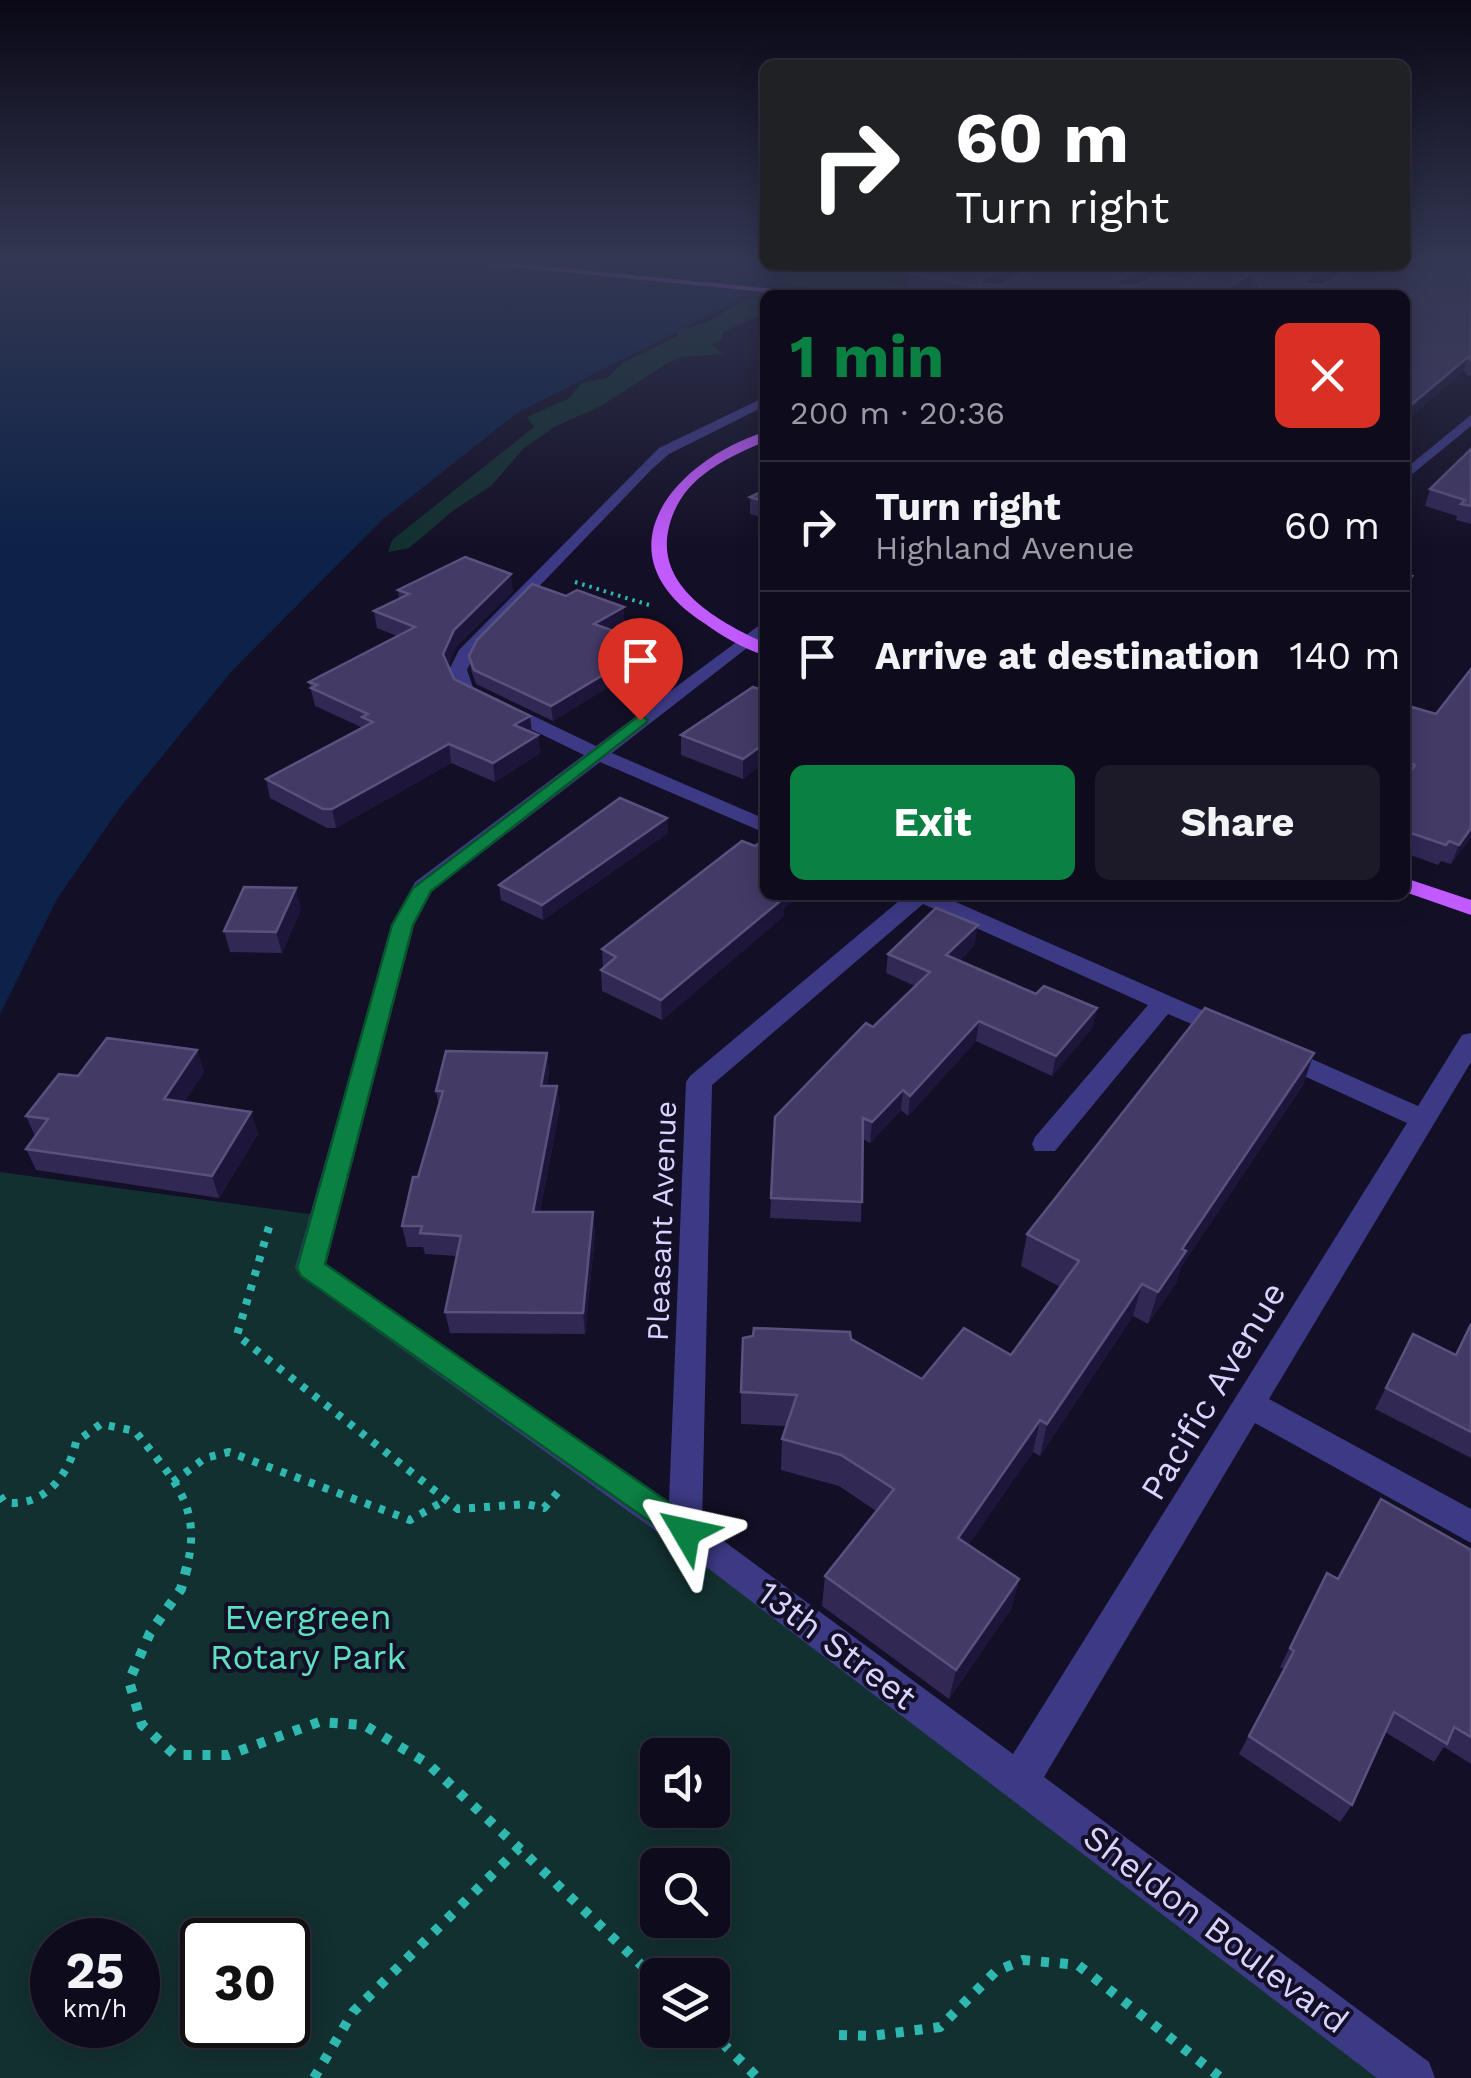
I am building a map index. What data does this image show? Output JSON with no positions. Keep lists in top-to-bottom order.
{
  "streets": {
    "street": [
      "Pleasant Avenue",
      "Pacific Avenue",
      "13th Street",
      "Sheldon Boulevard"
    ]
  },
  "crossings": [
    ["Pleasant Avenue", "13th Street"],
    ["Pacific Avenue", "13th Street"],
    ["Pacific Avenue", "Sheldon Boulevard"],
    ["13th Street", "Sheldon Boulevard"]
  ],
  "parks": ["Evergreen Rotary Park"],
  "page": {
    "turn": ["60 m", "Turn right"],
    "heading": ["1 min", "200 m · 20:36"],
    "list": [
      {
        "name": "Turn right",
        "note": "Highland Avenue",
        "value": "60 m"
      },
      {
        "name": "Arrive at destination",
        "value": "140 m"
      }
    ],
    "buttons": ["Exit", "Share"],
    "speed": "25 km/h",
    "limit": "30"
  }
}
